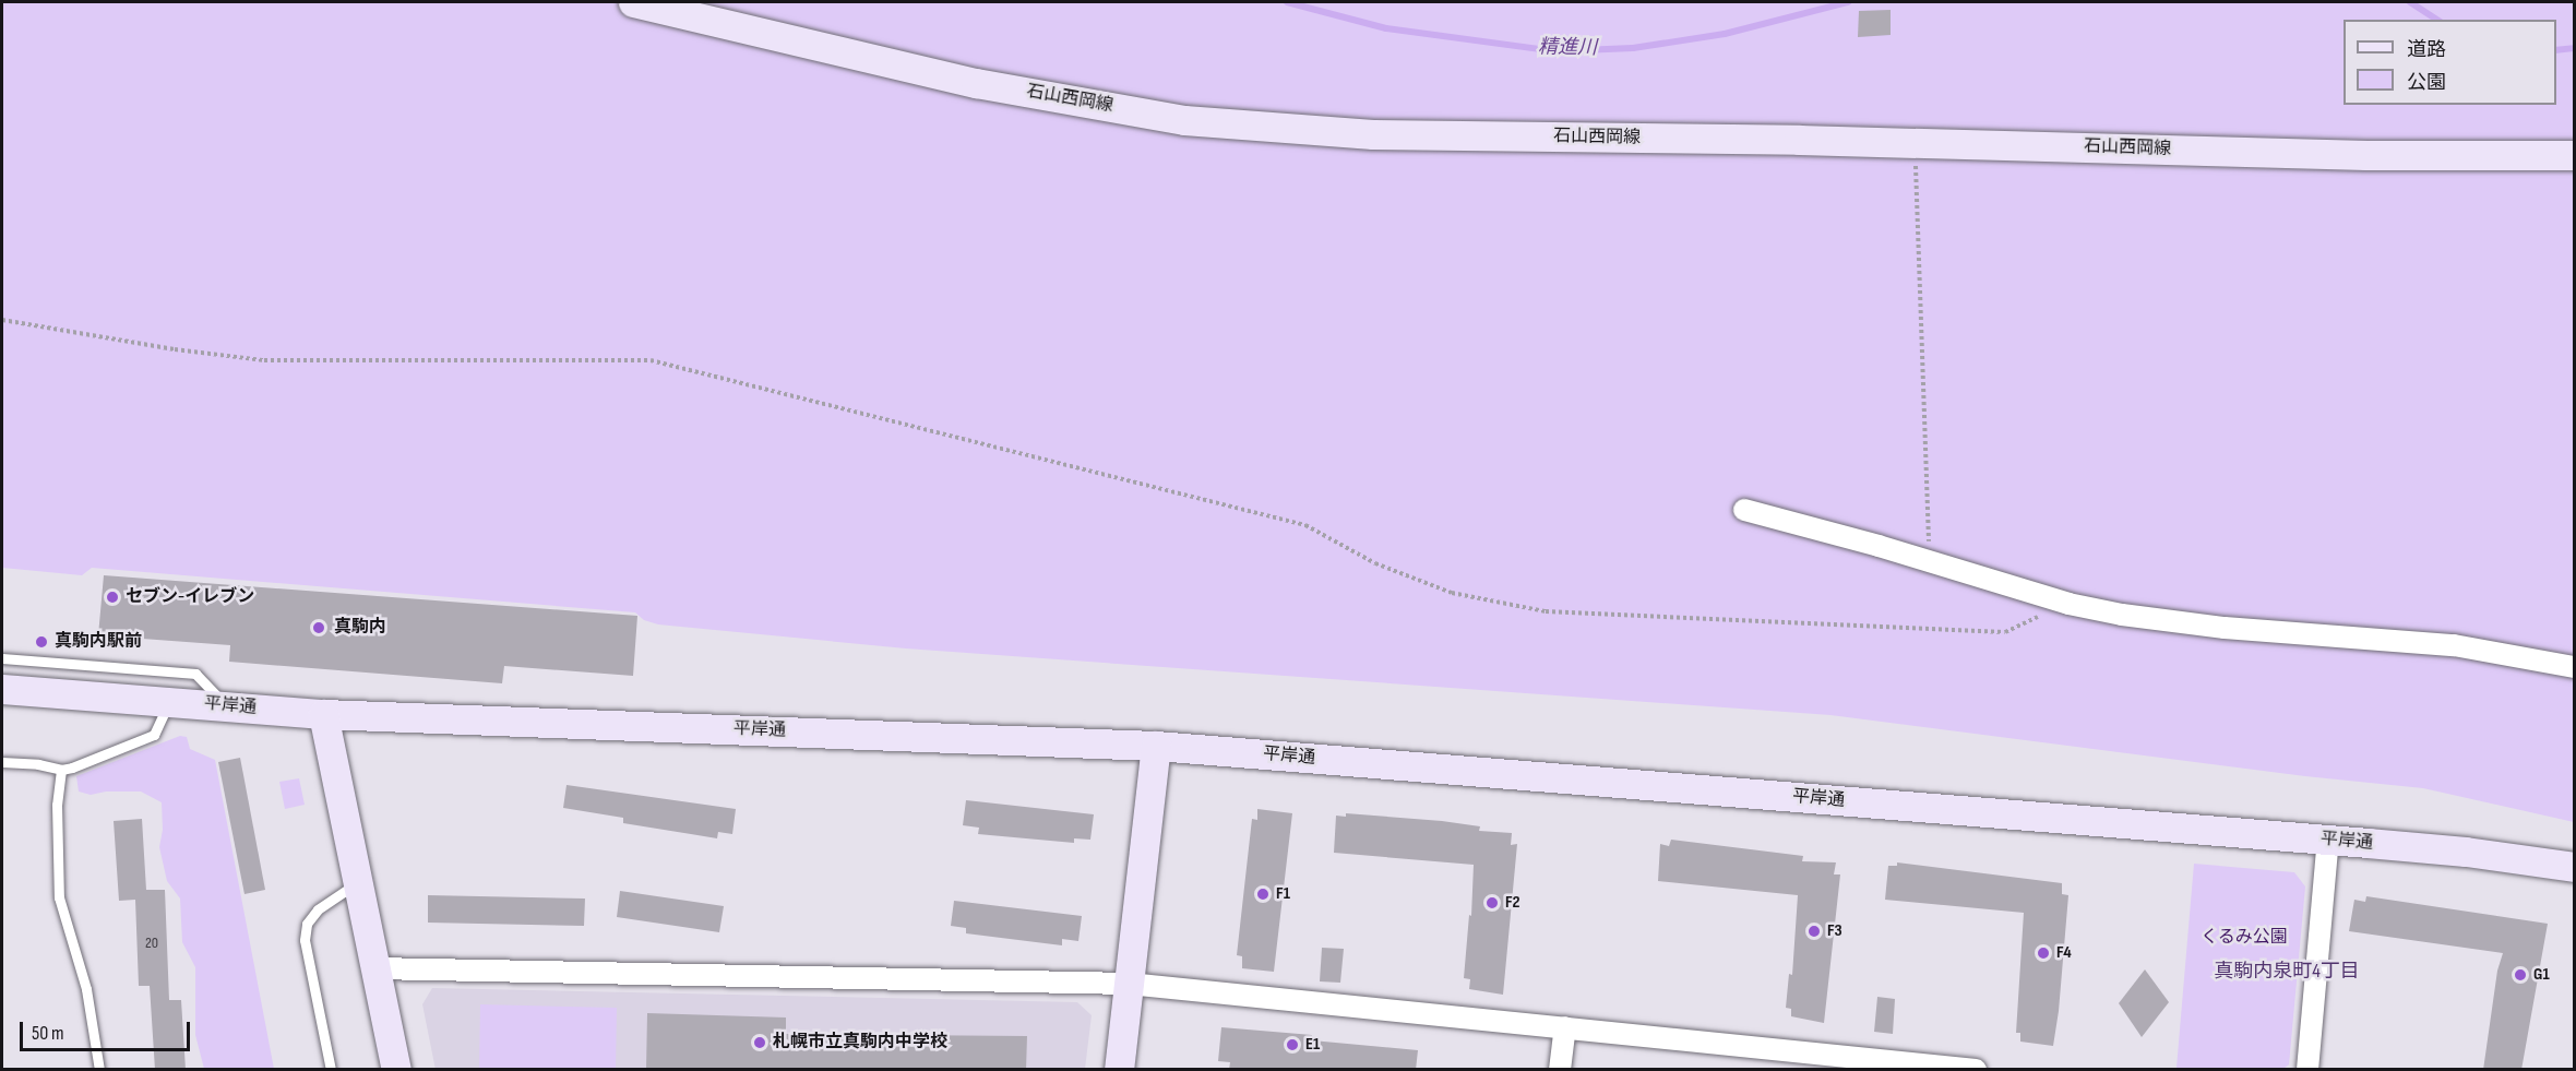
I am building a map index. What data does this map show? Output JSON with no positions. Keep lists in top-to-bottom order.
{
  "streets": {
    "street": ["石山西岡線", "平岸通"]
  },
  "districts": ["真駒内泉町4丁目"],
  "water": ["精進川"],
  "parks": ["くるみ公園"],
  "places": [
    "セブン-イレブン",
    "真駒内",
    "真駒内駅前",
    "F1",
    "F2",
    "F3",
    "F4",
    "G1",
    "札幌市立真駒内中学校",
    "E1"
  ],
  "house_numbers": ["20"],
  "legend": ["道路", "公園"],
  "scale_bar": "50 m"
}
